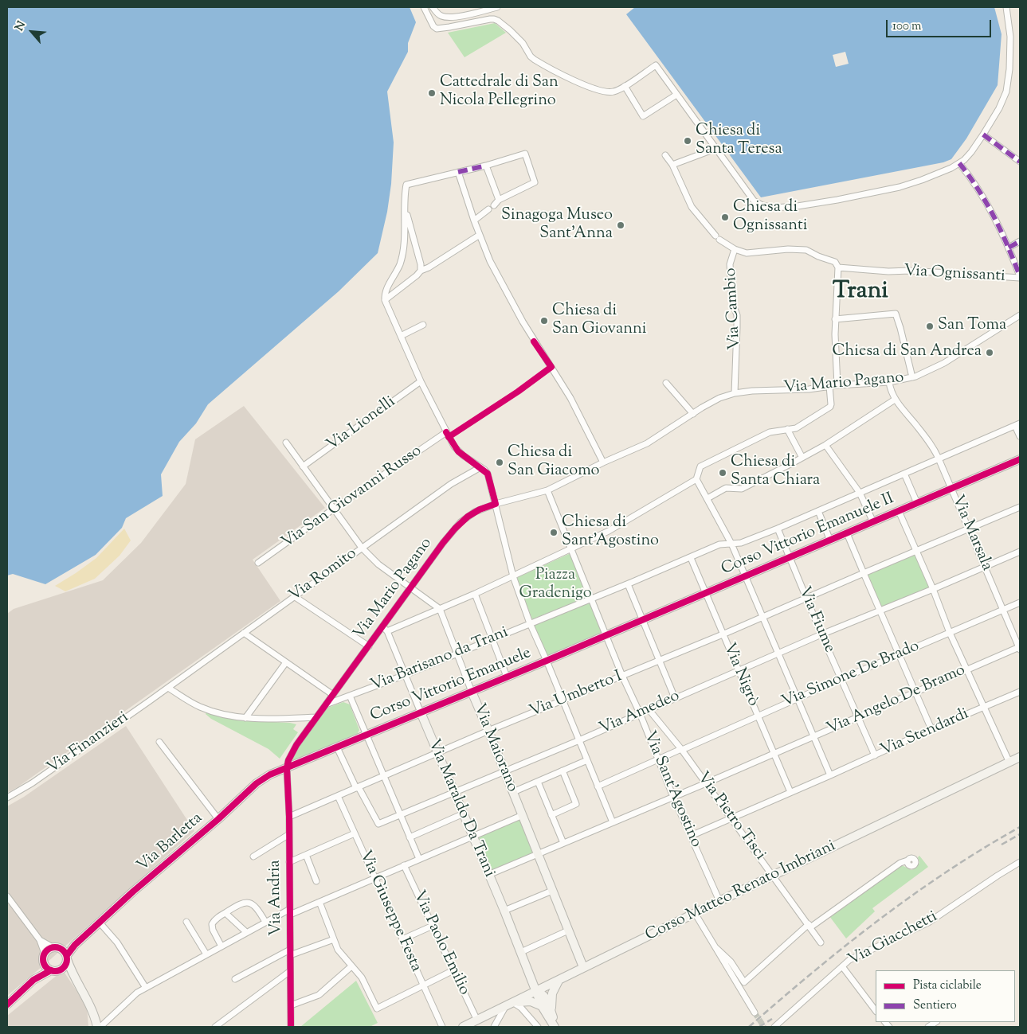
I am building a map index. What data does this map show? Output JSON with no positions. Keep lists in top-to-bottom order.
{
  "streets": {
    "street": [
      "Via Ognissanti",
      "Via Cambio",
      "Via Mario Pagano",
      "Via Lionelli",
      "Via San Giovanni Russo",
      "Via Marsala",
      "Corso Vittorio Emanuele II",
      "Via Romito",
      "Via Fiume",
      "Via Barisano da Trani",
      "Via Nigrò",
      "Via Simone De Brado",
      "Corso Vittorio Emanuele",
      "Via Umberto I",
      "Via Angelo De Bramo",
      "Via Amedeo",
      "Via Stendardi",
      "Via Finanzieri",
      "Via Maiorano",
      "Via Sant'Agostino",
      "Via Maraldo Da Trani",
      "Via Pietro Tisci",
      "Via Barletta",
      "Corso Matteo Renato Imbriani",
      "Via Andria",
      "Via Giuseppe Festa",
      "Via Giacchetti",
      "Via Paolo Emilio"
    ]
  },
  "crossings": [
    ["Via Cambio", "Via Mario Pagano"],
    ["Via Mario Pagano", "Via Marsala"],
    ["Via Mario Pagano", "Via Barisano da Trani"],
    ["Via Mario Pagano", "Via Maraldo Da Trani"],
    ["Via Mario Pagano", "Via Barletta"],
    ["Via Mario Pagano", "Via Andria"],
    ["Via Marsala", "Corso Vittorio Emanuele II"],
    ["Via Marsala", "Via Simone De Brado"],
    ["Via Marsala", "Via Angelo De Bramo"],
    ["Corso Vittorio Emanuele II", "Via Fiume"],
    ["Corso Vittorio Emanuele II", "Via Nigrò"],
    ["Corso Vittorio Emanuele II", "Via Sant'Agostino"],
    ["Via Romito", "Via Finanzieri"],
    ["Via Fiume", "Via Simone De Brado"],
    ["Via Fiume", "Via Umberto I"],
    ["Via Fiume", "Via Angelo De Bramo"],
    ["Via Fiume", "Via Amedeo"],
    ["Via Fiume", "Via Stendardi"],
    ["Via Barisano da Trani", "Via Maiorano"],
    ["Via Barisano da Trani", "Via Maraldo Da Trani"],
    ["Via Nigrò", "Via Simone De Brado"],
    ["Via Nigrò", "Via Umberto I"],
    ["Via Nigrò", "Via Angelo De Bramo"],
    ["Via Nigrò", "Via Amedeo"],
    ["Via Nigrò", "Via Stendardi"],
    ["Via Simone De Brado", "Via Sant'Agostino"],
    ["Via Simone De Brado", "Via Pietro Tisci"],
    ["Corso Vittorio Emanuele", "Via Maiorano"],
    ["Corso Vittorio Emanuele", "Via Maraldo Da Trani"],
    ["Corso Vittorio Emanuele", "Via Barletta"],
    ["Via Umberto I", "Via Amedeo"],
    ["Via Umberto I", "Via Maiorano"],
    ["Via Umberto I", "Via Sant'Agostino"],
    ["Via Umberto I", "Via Maraldo Da Trani"],
    ["Via Umberto I", "Via Andria"],
    ["Via Umberto I", "Via Giuseppe Festa"],
    ["Via Angelo De Bramo", "Via Maiorano"],
    ["Via Angelo De Bramo", "Via Sant'Agostino"],
    ["Via Angelo De Bramo", "Via Maraldo Da Trani"],
    ["Via Angelo De Bramo", "Via Pietro Tisci"],
    ["Via Amedeo", "Via Maiorano"],
    ["Via Amedeo", "Via Sant'Agostino"],
    ["Via Amedeo", "Via Maraldo Da Trani"],
    ["Via Amedeo", "Via Pietro Tisci"],
    ["Via Stendardi", "Via Sant'Agostino"],
    ["Via Stendardi", "Via Pietro Tisci"],
    ["Via Maiorano", "Corso Matteo Renato Imbriani"],
    ["Via Sant'Agostino", "Corso Matteo Renato Imbriani"],
    ["Via Maraldo Da Trani", "Corso Matteo Renato Imbriani"],
    ["Via Pietro Tisci", "Corso Matteo Renato Imbriani"],
    ["Via Barletta", "Via Andria"],
    ["Corso Matteo Renato Imbriani", "Via Paolo Emilio"]
  ],
  "districts": ["Trani"],
  "parks": ["Piazza Gradenigo"],
  "places": [
    "Cattedrale di San Nicola Pellegrino",
    "Chiesa di Santa Teresa",
    "Chiesa di Ognissanti",
    "Sinagoga Museo Sant'Anna",
    "Chiesa di San Giovanni",
    "San Toma",
    "Chiesa di San Andrea",
    "Chiesa di San Giacomo",
    "Chiesa di Santa Chiara",
    "Chiesa di Sant'Agostino"
  ],
  "legend": ["Pista ciclabile", "Sentiero"],
  "scale_bar": "100 m",
  "north": "top left"
}
